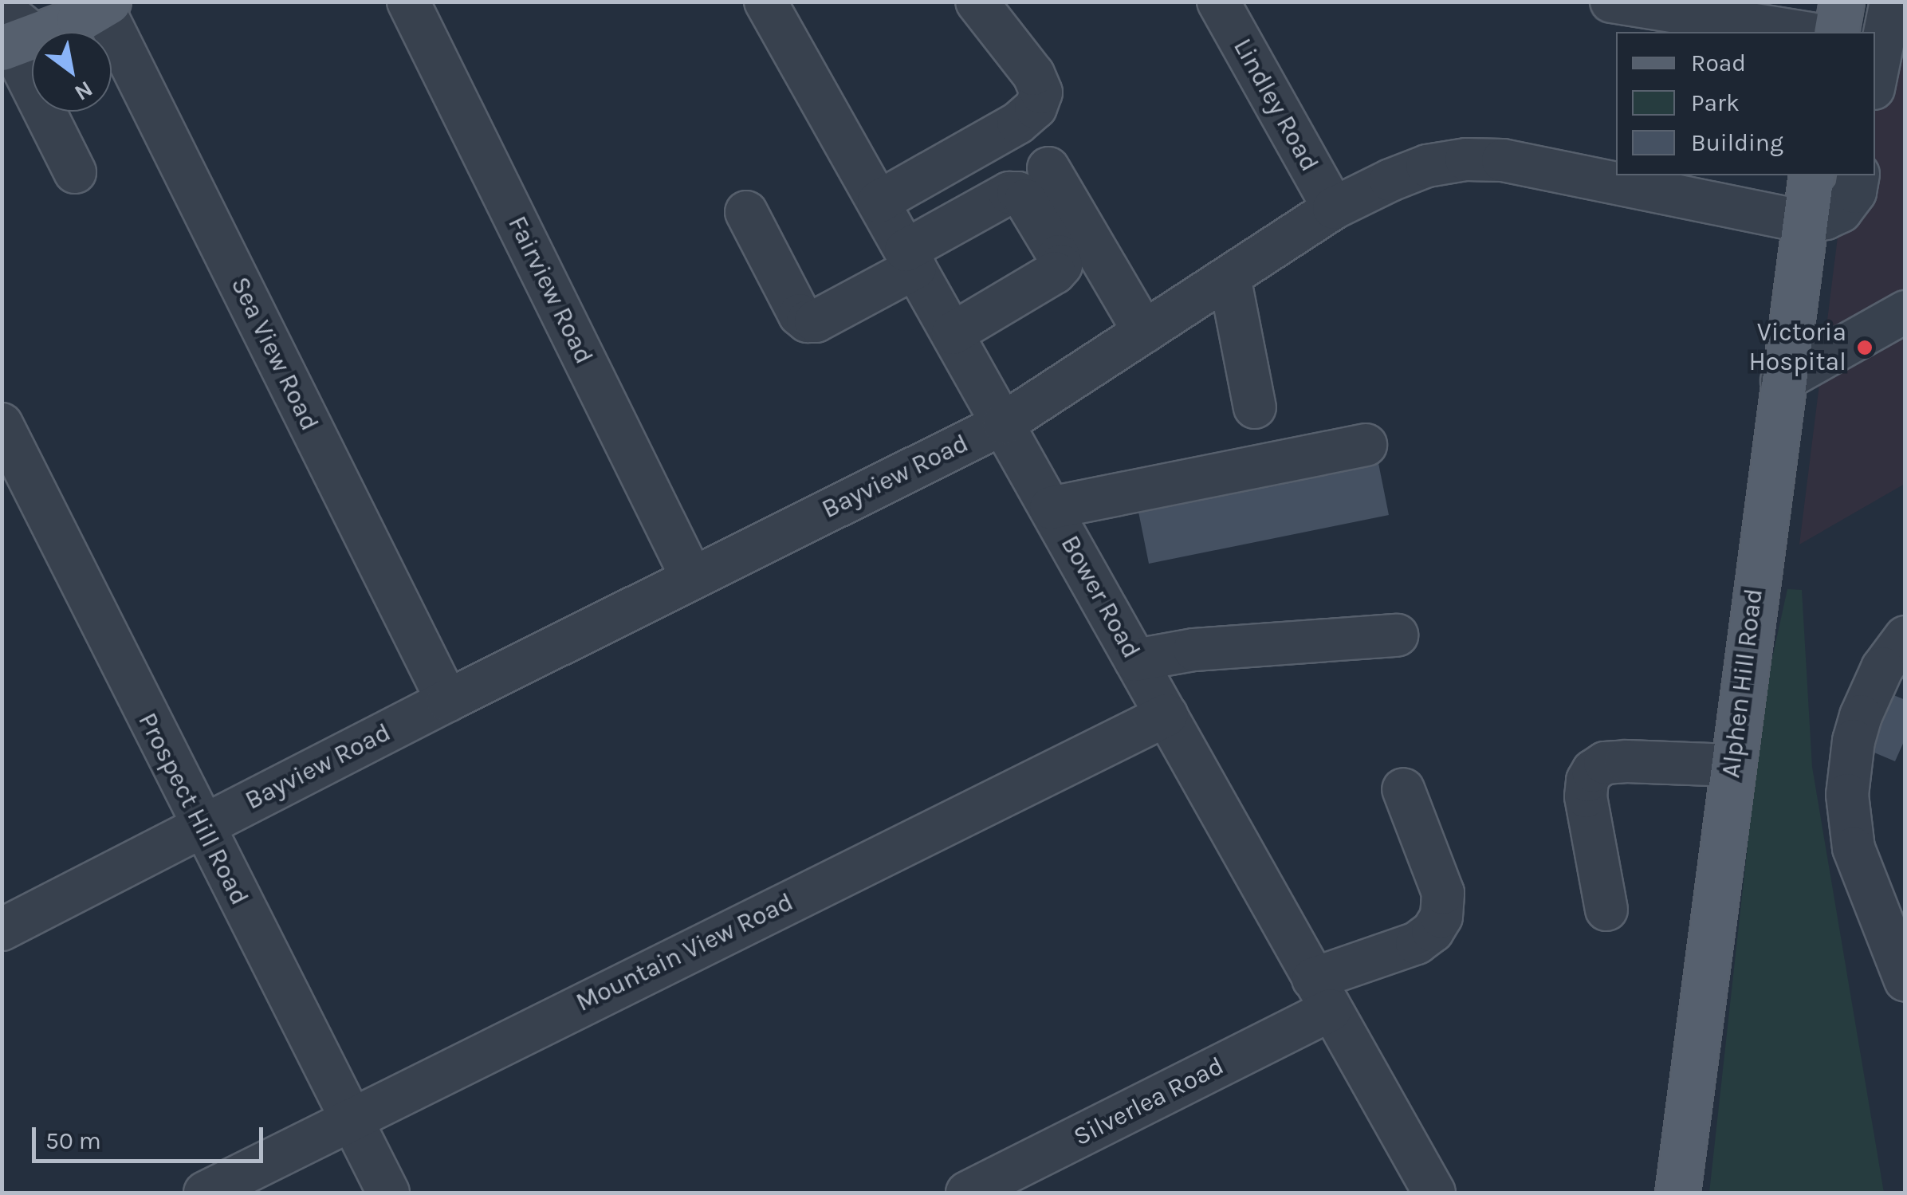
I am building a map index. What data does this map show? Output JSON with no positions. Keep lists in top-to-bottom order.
{
  "streets": {
    "main road": ["Alphen Hill Road"],
    "street": [
      "Lindley Road",
      "Fairview Road",
      "Sea View Road",
      "Bayview Road",
      "Bower Road",
      "Prospect Hill Road",
      "Mountain View Road",
      "Silverlea Road"
    ]
  },
  "crossings": [
    ["Lindley Road", "Bayview Road"],
    ["Fairview Road", "Bayview Road"],
    ["Sea View Road", "Bayview Road"],
    ["Bayview Road", "Bower Road"],
    ["Bayview Road", "Alphen Hill Road"],
    ["Bayview Road", "Prospect Hill Road"],
    ["Bower Road", "Mountain View Road"],
    ["Bower Road", "Silverlea Road"],
    ["Prospect Hill Road", "Mountain View Road"]
  ],
  "places": ["Victoria Hospital"],
  "legend": ["Road", "Park", "Building"],
  "scale_bar": "50 m",
  "north": "bottom right"
}
